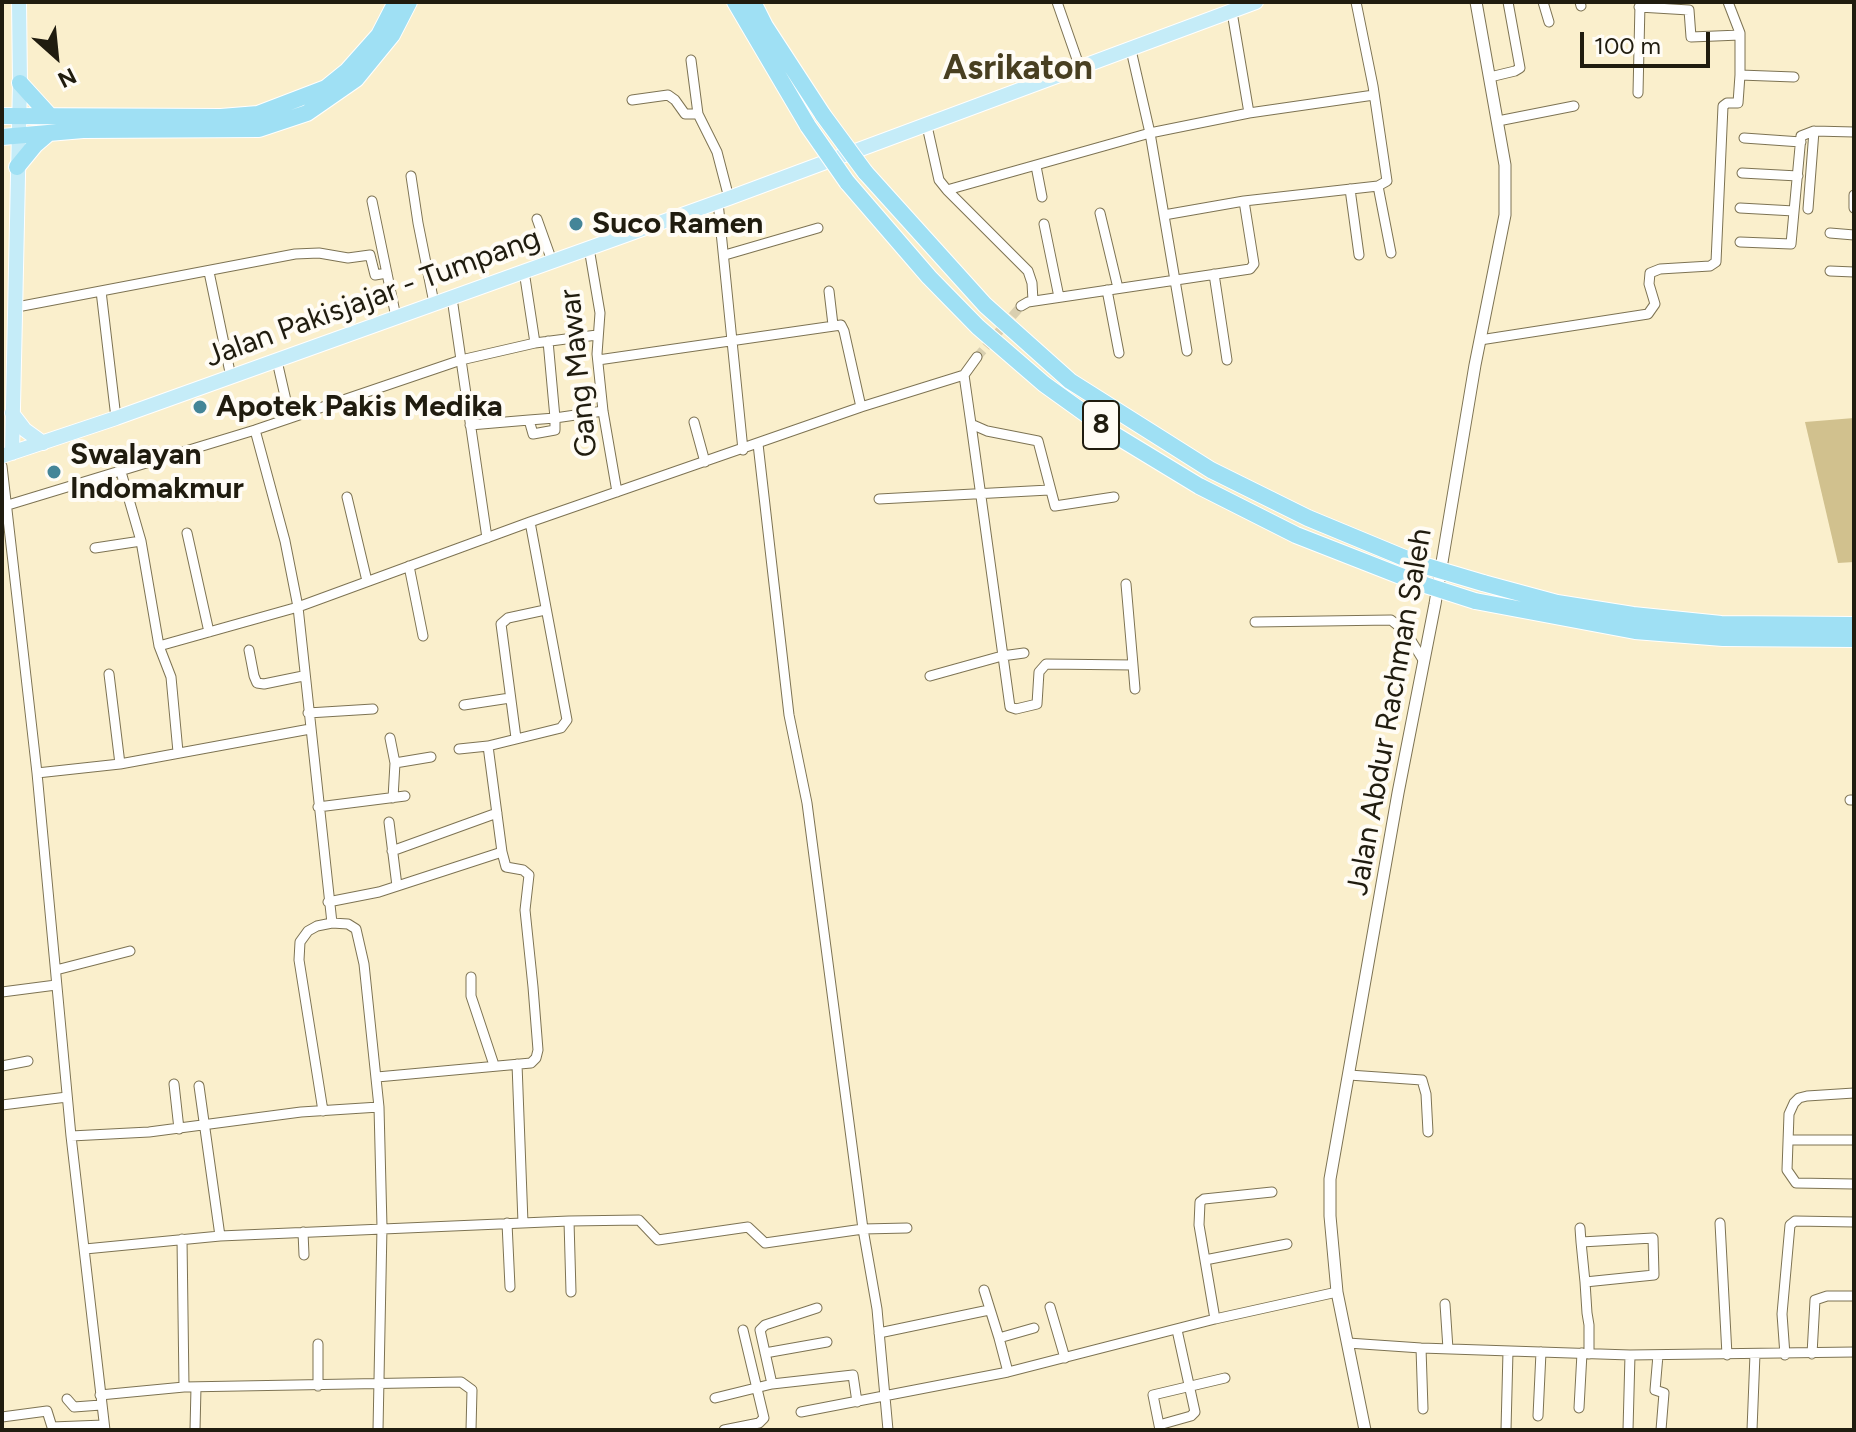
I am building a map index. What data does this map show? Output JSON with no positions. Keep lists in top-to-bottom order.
{
  "streets": {
    "highway": ["8"],
    "main road": ["Jalan Pakisjajar - Tumpang"],
    "street": ["Gang Mawar", "Jalan Abdur Rachman Saleh"]
  },
  "crossings": [
    ["Jalan Pakisjajar - Tumpang", "Gang Mawar"]
  ],
  "districts": ["Asrikaton"],
  "places": ["Suco Ramen", "Apotek Pakis Medika", "Swalayan Indomakmur"],
  "scale_bar": "100 m",
  "north": "bottom right"
}
